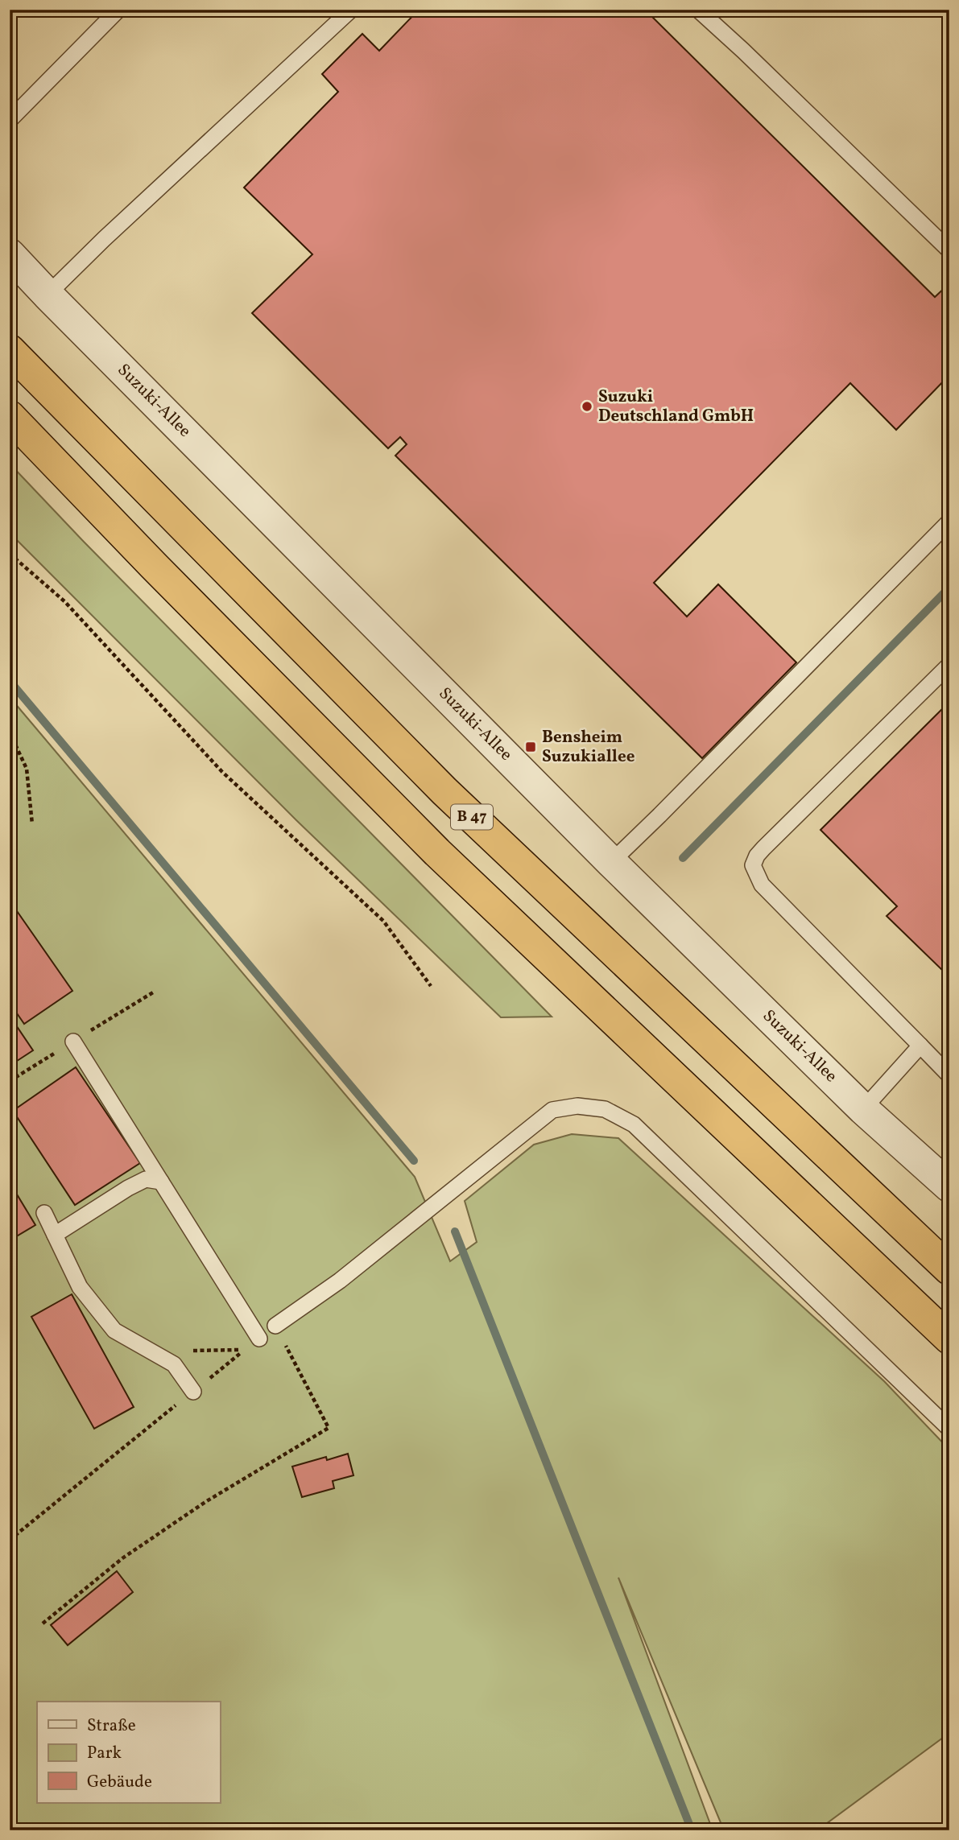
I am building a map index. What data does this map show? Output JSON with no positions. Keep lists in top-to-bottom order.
{
  "streets": {
    "highway": ["B 47"],
    "street": ["Suzuki-Allee"]
  },
  "places": {
    "other": ["Suzuki Deutschland GmbH"],
    "transit": ["Bensheim Suzukiallee"]
  },
  "legend": ["Straße", "Park", "Gebäude"]
}
